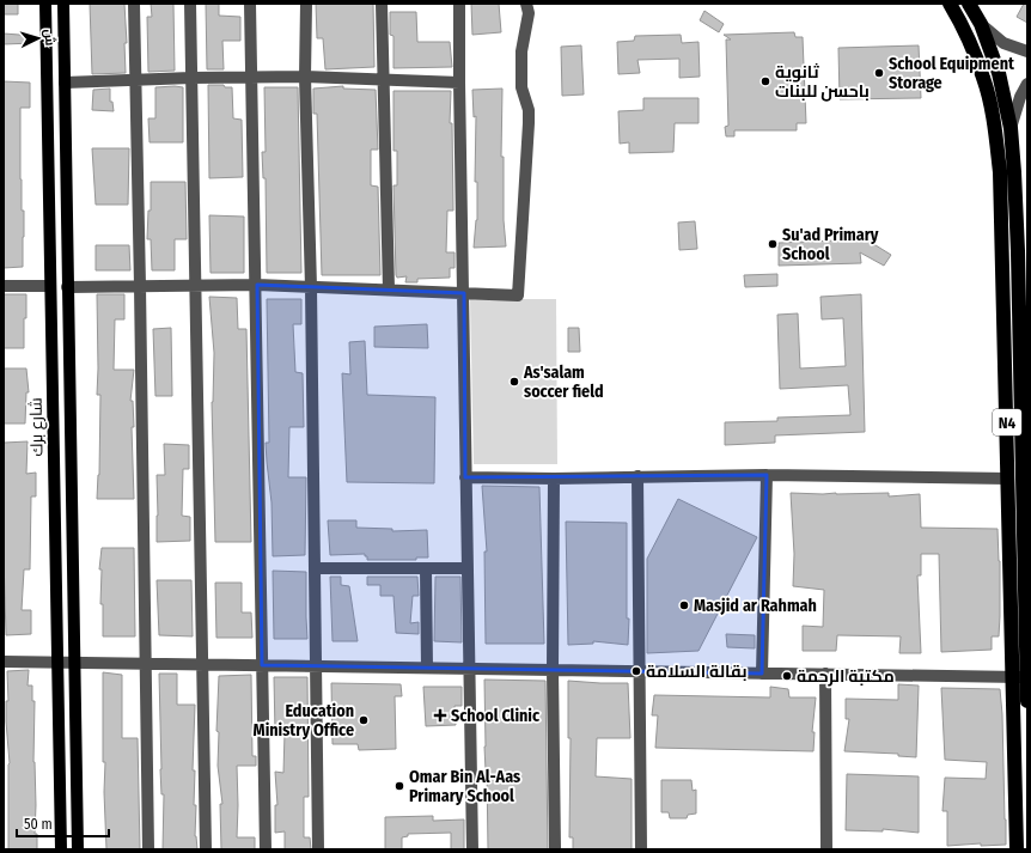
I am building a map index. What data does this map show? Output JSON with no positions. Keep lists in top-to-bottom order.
{
  "streets": {
    "highway": ["N4"],
    "main road": ["شارع برك"]
  },
  "places": {
    "other": [
      "School Equipment Storage",
      "ثانوية باحسن للبنات",
      "Su'ad Primary School",
      "As'salam soccer field",
      "Masjid ar Rahmah",
      "بقالة السلامة",
      "مكتبة الرحمة",
      "Education Ministry Office",
      "Omar Bin Al-Aas Primary School"
    ],
    "health": ["School Clinic"]
  },
  "scale_bar": "50 m",
  "north": "right"
}
